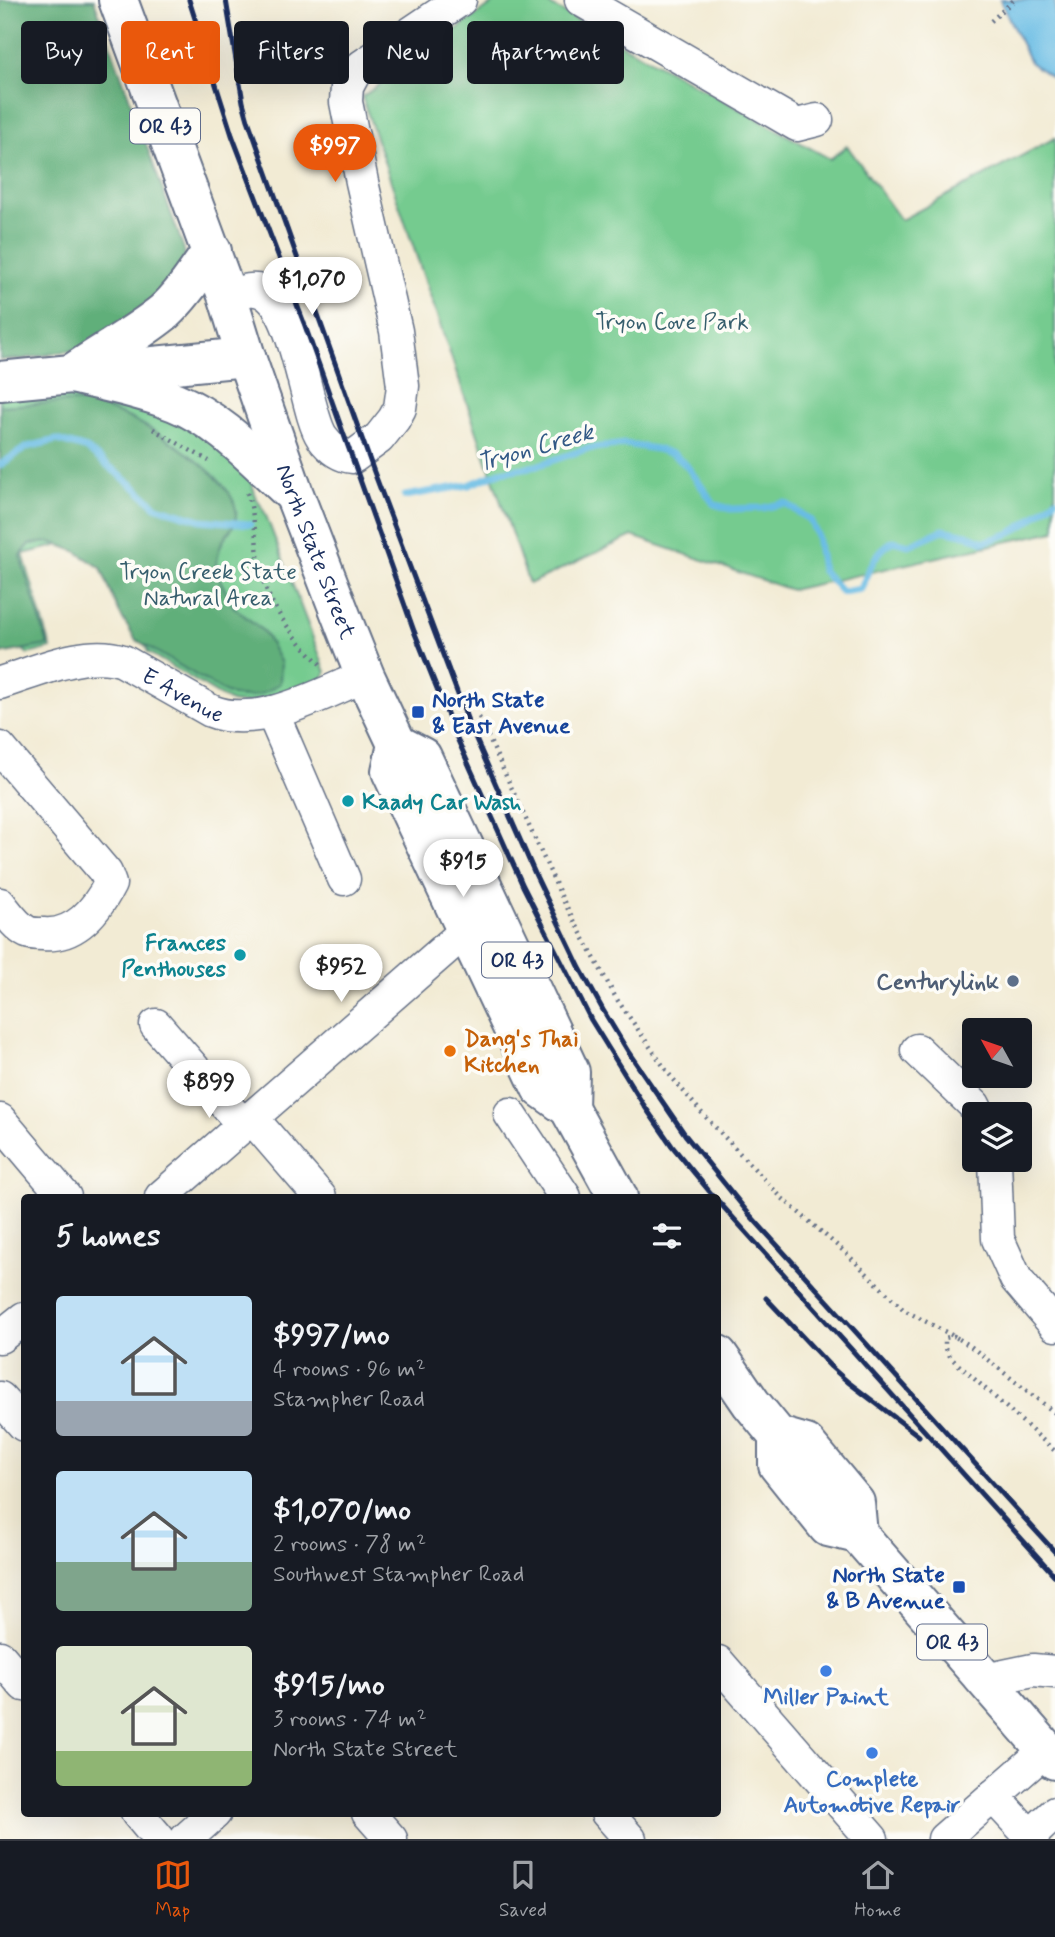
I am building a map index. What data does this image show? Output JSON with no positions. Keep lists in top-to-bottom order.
{
  "streets": {
    "main road": ["OR 43", "North State Street"],
    "street": ["E Avenue"]
  },
  "crossings": [
    ["OR 43", "North State Street"],
    ["North State Street", "E Avenue"]
  ],
  "water": ["Tryon Creek"],
  "parks": ["Tryon Cove Park", "Tryon Creek State Natural Area"],
  "places": {
    "transit": ["North State & East Avenue", "North State & B Avenue"],
    "other": [
      "Kaady Car Wash",
      "Frances Penthouses",
      "Centurylink",
      "Dang's Thai Kitchen",
      "Miller Paint",
      "Complete Automotive Repair"
    ]
  },
  "north": "top left",
  "page": {
    "chip": [
      "Buy",
      "Rent",
      "Filters",
      "New",
      "Apartment"
    ],
    "price": [
      "$997",
      "$1,070",
      "$915",
      "$952",
      "$899"
    ],
    "heading": "5 homes",
    "list": [
      {
        "name": "$997/mo",
        "note": "4 rooms · 96 m² · Stampher Road"
      },
      {
        "name": "$1,070/mo",
        "note": "2 rooms · 78 m² · Southwest Stampher Road"
      },
      {
        "name": "$915/mo",
        "note": "3 rooms · 74 m² · North State Street"
      }
    ],
    "tabs": ["Map", "Saved", "Home"]
  }
}
